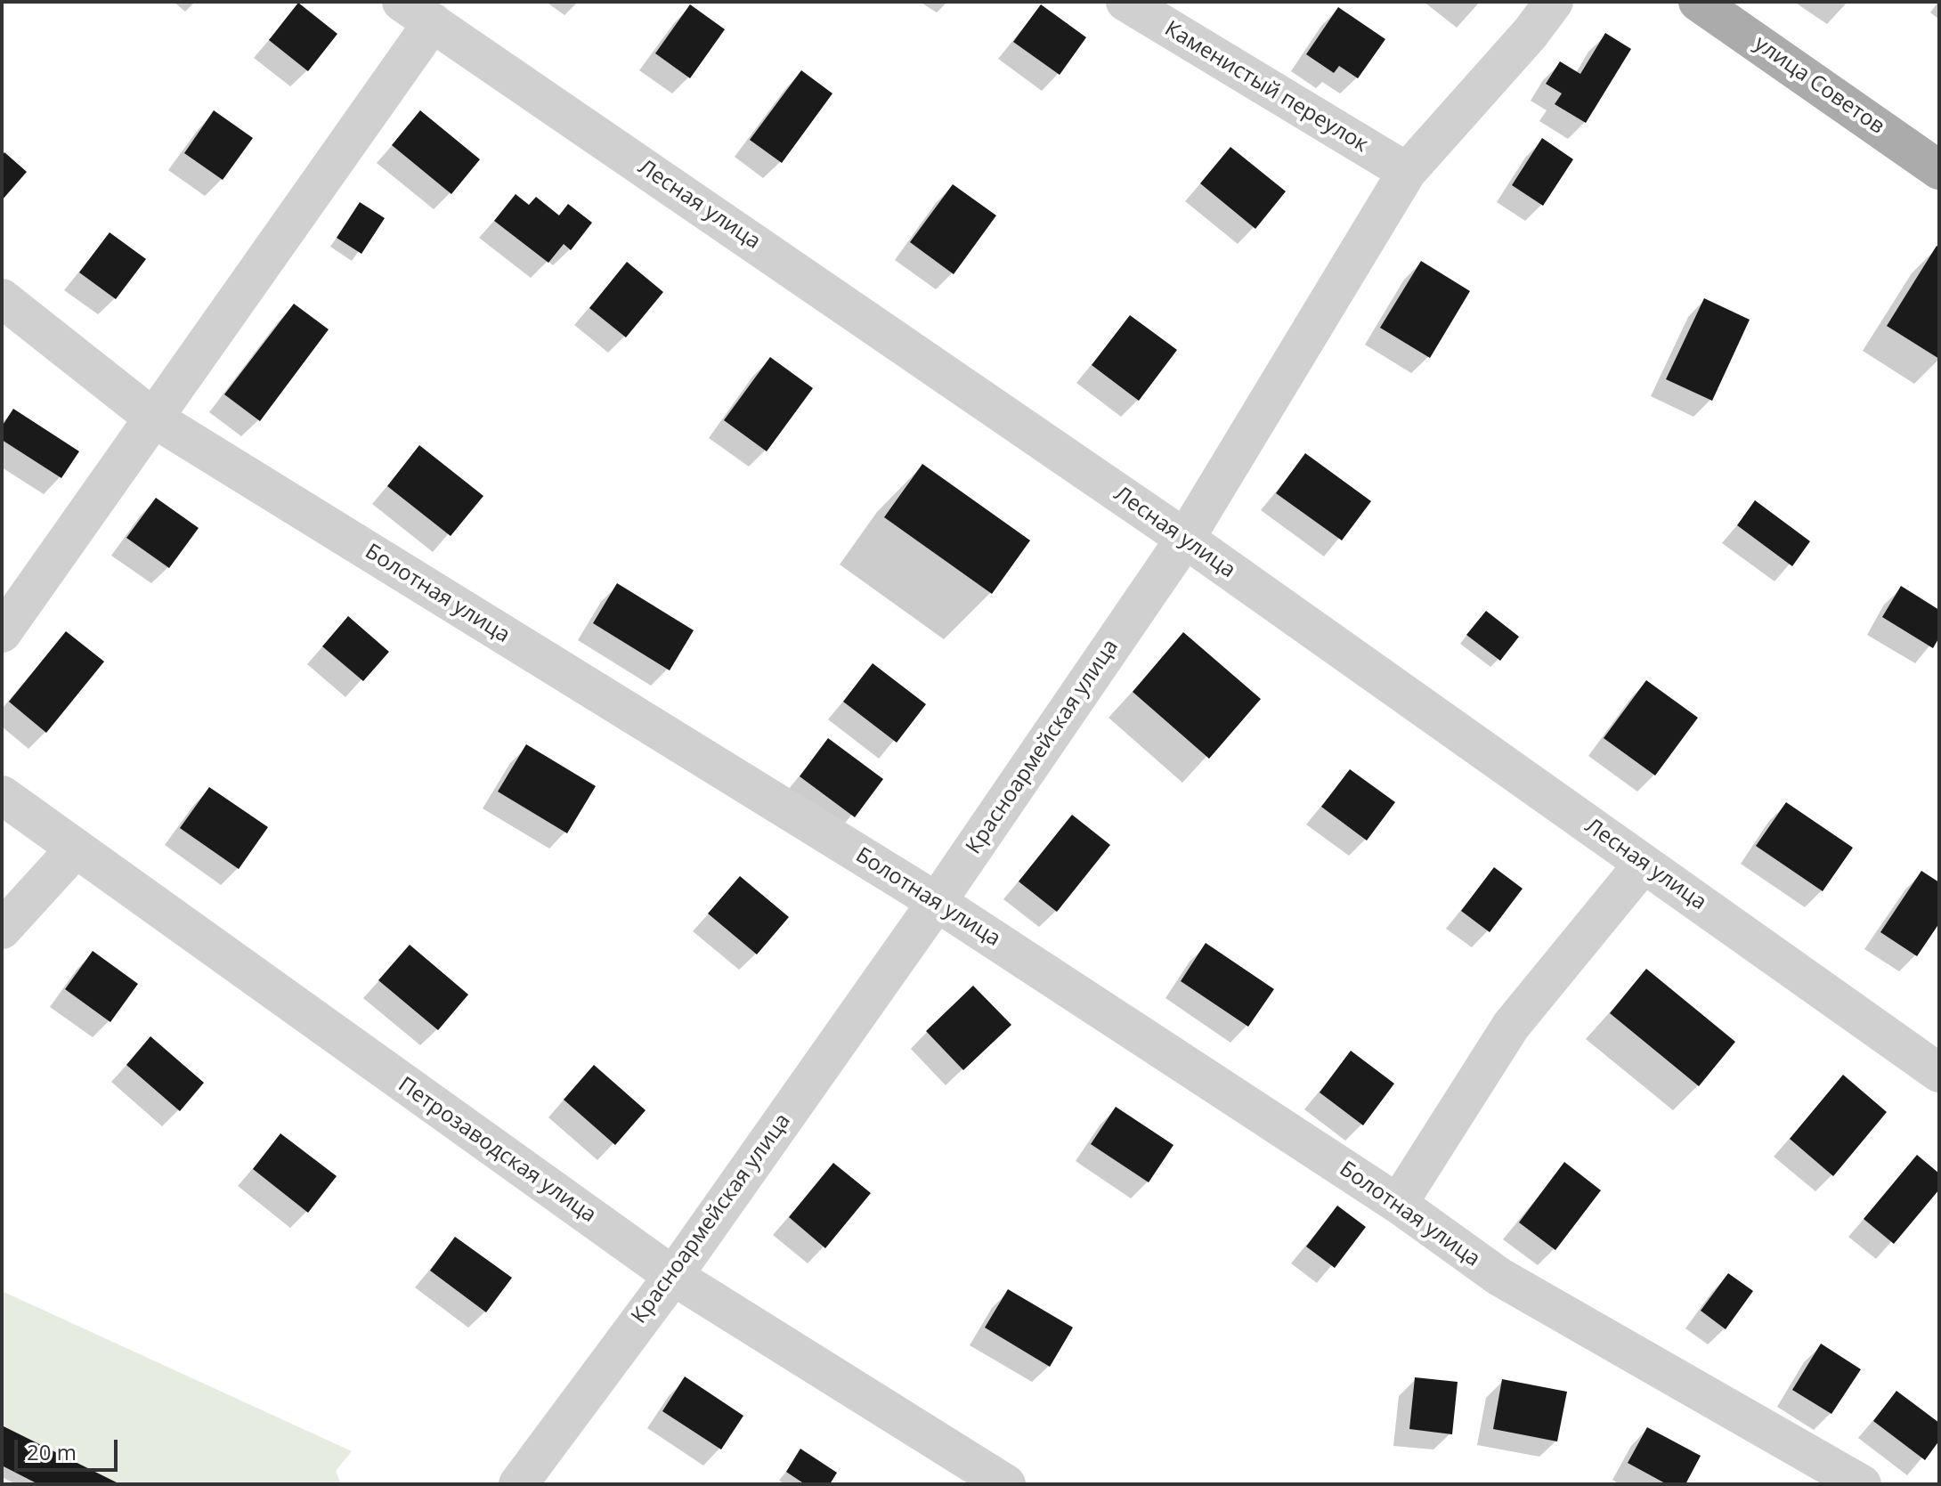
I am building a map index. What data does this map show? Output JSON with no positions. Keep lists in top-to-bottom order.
{
  "streets": {
    "main road": ["улица Советов"],
    "street": [
      "Каменистый переулок",
      "Лесная улица",
      "Болотная улица",
      "Красноармейская улица",
      "Петрозаводская улица"
    ]
  },
  "crossings": [
    ["Каменистый переулок", "Красноармейская улица"],
    ["Лесная улица", "Красноармейская улица"],
    ["Болотная улица", "Красноармейская улица"],
    ["Красноармейская улица", "Петрозаводская улица"]
  ],
  "scale_bar": "20 m"
}
